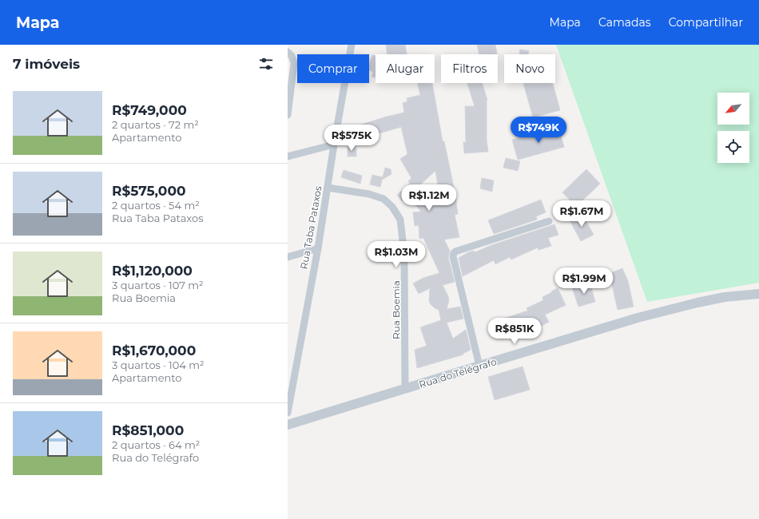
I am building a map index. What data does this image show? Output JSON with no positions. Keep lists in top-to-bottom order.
{
  "streets": {
    "street": ["Rua Taba Pataxos", "Rua Boemia", "Rua do Telégrafo"]
  },
  "crossings": [
    ["Rua Taba Pataxos", "Rua Boemia"],
    ["Rua Boemia", "Rua do Telégrafo"]
  ],
  "north": "bottom left",
  "page": {
    "header": "Mapa",
    "nav": ["Mapa", "Camadas", "Compartilhar"],
    "heading": "7 imóveis",
    "chip": [
      "Comprar",
      "Alugar",
      "Filtros",
      "Novo"
    ],
    "list": [
      {
        "name": "R$749,000",
        "note": "2 quartos · 72 m² · Apartamento"
      },
      {
        "name": "R$575,000",
        "note": "2 quartos · 54 m² · Rua Taba Pataxos"
      },
      {
        "name": "R$1,120,000",
        "note": "3 quartos · 107 m² · Rua Boemia"
      },
      {
        "name": "R$1,670,000",
        "note": "3 quartos · 104 m² · Apartamento"
      },
      {
        "name": "R$851,000",
        "note": "2 quartos · 64 m² · Rua do Telégrafo"
      }
    ],
    "price": [
      "R$749K",
      "R$575K",
      "R$1.12M",
      "R$1.67M",
      "R$1.03M",
      "R$1.99M",
      "R$851K"
    ]
  }
}
